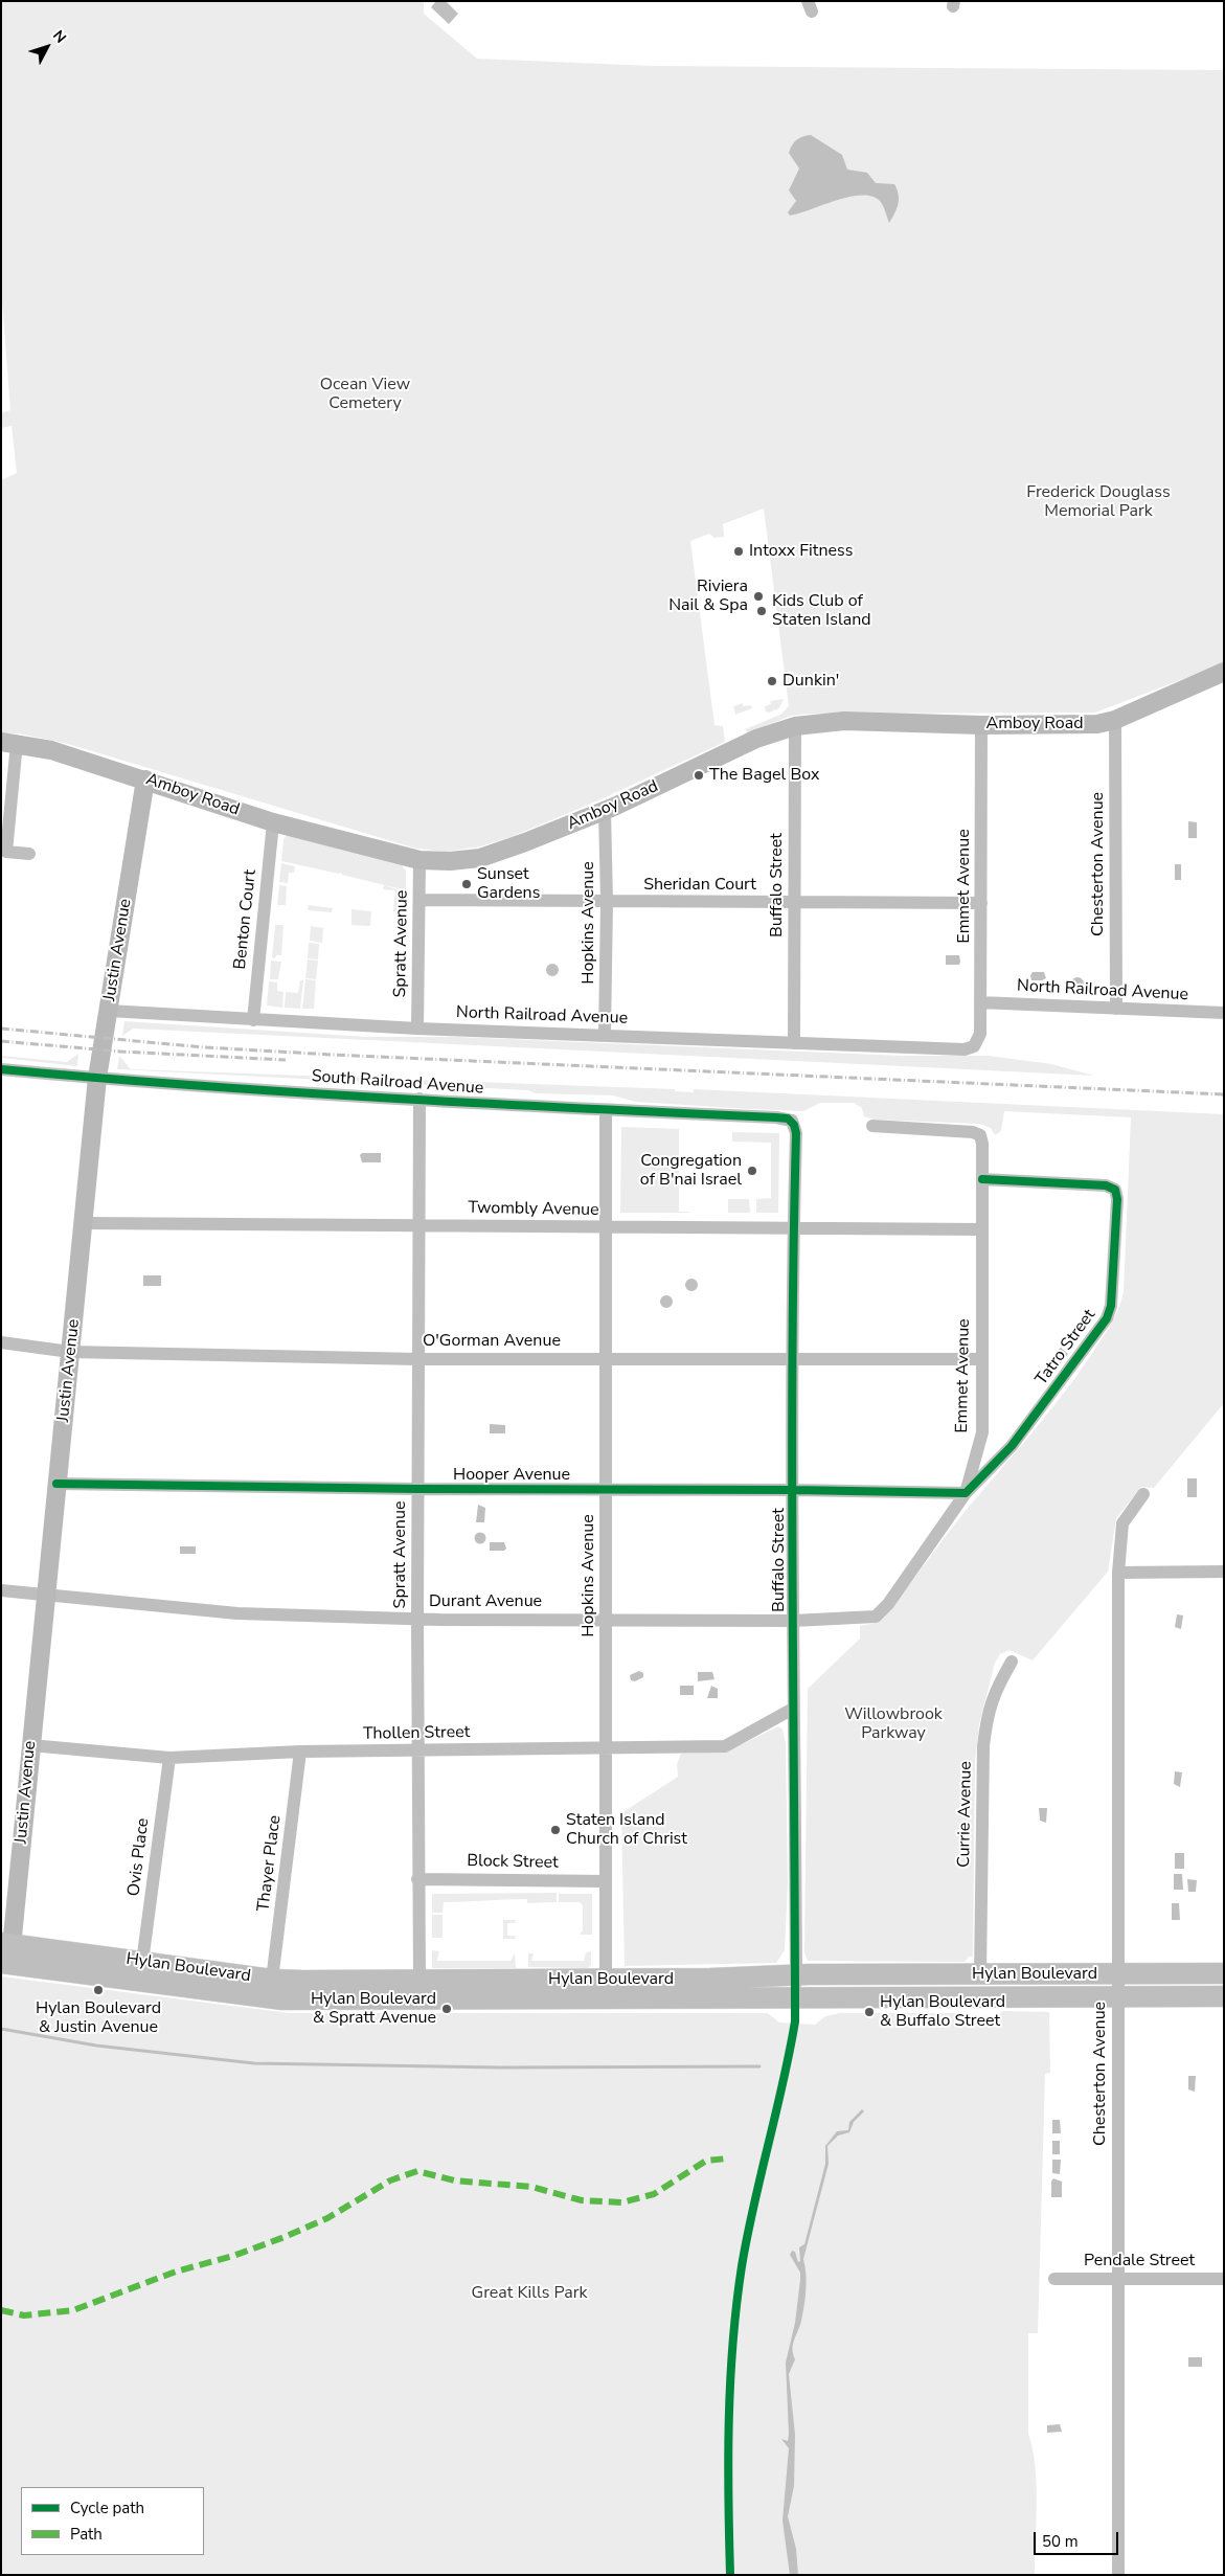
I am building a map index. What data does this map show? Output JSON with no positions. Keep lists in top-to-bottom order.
{
  "streets": {
    "main road": ["Amboy Road", "Justin Avenue", "Hylan Boulevard"],
    "street": [
      "Chesterton Avenue",
      "Sheridan Court",
      "Buffalo Street",
      "Emmet Avenue",
      "Benton Court",
      "Hopkins Avenue",
      "Spratt Avenue",
      "North Railroad Avenue",
      "South Railroad Avenue",
      "Twombly Avenue",
      "O'Gorman Avenue",
      "Tatro Street",
      "Hooper Avenue",
      "Durant Avenue",
      "Thollen Street",
      "Currie Avenue",
      "Ovis Place",
      "Block Street",
      "Thayer Place",
      "Pendale Street"
    ]
  },
  "crossings": [
    ["Amboy Road", "Chesterton Avenue"],
    ["Amboy Road", "Buffalo Street"],
    ["Amboy Road", "Emmet Avenue"],
    ["Amboy Road", "Benton Court"],
    ["Amboy Road", "Hopkins Avenue"],
    ["Amboy Road", "Spratt Avenue"],
    ["Amboy Road", "Justin Avenue"],
    ["Chesterton Avenue", "North Railroad Avenue"],
    ["Chesterton Avenue", "Hylan Boulevard"],
    ["Chesterton Avenue", "Pendale Street"],
    ["Sheridan Court", "Buffalo Street"],
    ["Sheridan Court", "Emmet Avenue"],
    ["Sheridan Court", "Hopkins Avenue"],
    ["Sheridan Court", "Spratt Avenue"],
    ["Buffalo Street", "North Railroad Avenue"],
    ["Buffalo Street", "South Railroad Avenue"],
    ["Buffalo Street", "Twombly Avenue"],
    ["Buffalo Street", "O'Gorman Avenue"],
    ["Buffalo Street", "Hooper Avenue"],
    ["Buffalo Street", "Durant Avenue"],
    ["Buffalo Street", "Thollen Street"],
    ["Buffalo Street", "Hylan Boulevard"],
    ["Emmet Avenue", "North Railroad Avenue"],
    ["Emmet Avenue", "Twombly Avenue"],
    ["Emmet Avenue", "O'Gorman Avenue"],
    ["Emmet Avenue", "Tatro Street"],
    ["Emmet Avenue", "Hooper Avenue"],
    ["Emmet Avenue", "Durant Avenue"],
    ["Benton Court", "North Railroad Avenue"],
    ["Hopkins Avenue", "North Railroad Avenue"],
    ["Hopkins Avenue", "South Railroad Avenue"],
    ["Hopkins Avenue", "Twombly Avenue"],
    ["Hopkins Avenue", "O'Gorman Avenue"],
    ["Hopkins Avenue", "Hooper Avenue"],
    ["Hopkins Avenue", "Durant Avenue"],
    ["Hopkins Avenue", "Thollen Street"],
    ["Hopkins Avenue", "Block Street"],
    ["Hopkins Avenue", "Hylan Boulevard"],
    ["Spratt Avenue", "North Railroad Avenue"],
    ["Spratt Avenue", "South Railroad Avenue"],
    ["Spratt Avenue", "Twombly Avenue"],
    ["Spratt Avenue", "O'Gorman Avenue"],
    ["Spratt Avenue", "Hooper Avenue"],
    ["Spratt Avenue", "Durant Avenue"],
    ["Spratt Avenue", "Thollen Street"],
    ["Spratt Avenue", "Block Street"],
    ["Spratt Avenue", "Hylan Boulevard"],
    ["Justin Avenue", "North Railroad Avenue"],
    ["Justin Avenue", "South Railroad Avenue"],
    ["Justin Avenue", "Twombly Avenue"],
    ["Justin Avenue", "O'Gorman Avenue"],
    ["Justin Avenue", "Hooper Avenue"],
    ["Justin Avenue", "Durant Avenue"],
    ["Justin Avenue", "Thollen Street"],
    ["Justin Avenue", "Hylan Boulevard"],
    ["Tatro Street", "Hooper Avenue"],
    ["Thollen Street", "Ovis Place"],
    ["Thollen Street", "Thayer Place"],
    ["Currie Avenue", "Hylan Boulevard"],
    ["Ovis Place", "Hylan Boulevard"],
    ["Thayer Place", "Hylan Boulevard"]
  ],
  "parks": [
    "Ocean View Cemetery",
    "Frederick Douglass Memorial Park",
    "Willowbrook Parkway",
    "Great Kills Park"
  ],
  "places": [
    "Intoxx Fitness",
    "Riviera Nail & Spa",
    "Kids Club of Staten Island",
    "Dunkin'",
    "The Bagel Box",
    "Sunset Gardens",
    "Congregation of B'nai Israel",
    "Staten Island Church of Christ",
    "Hylan Boulevard & Justin Avenue",
    "Hylan Boulevard & Spratt Avenue",
    "Hylan Boulevard & Buffalo Street"
  ],
  "legend": ["Cycle path", "Path"],
  "scale_bar": "50 m",
  "north": "top right"
}
